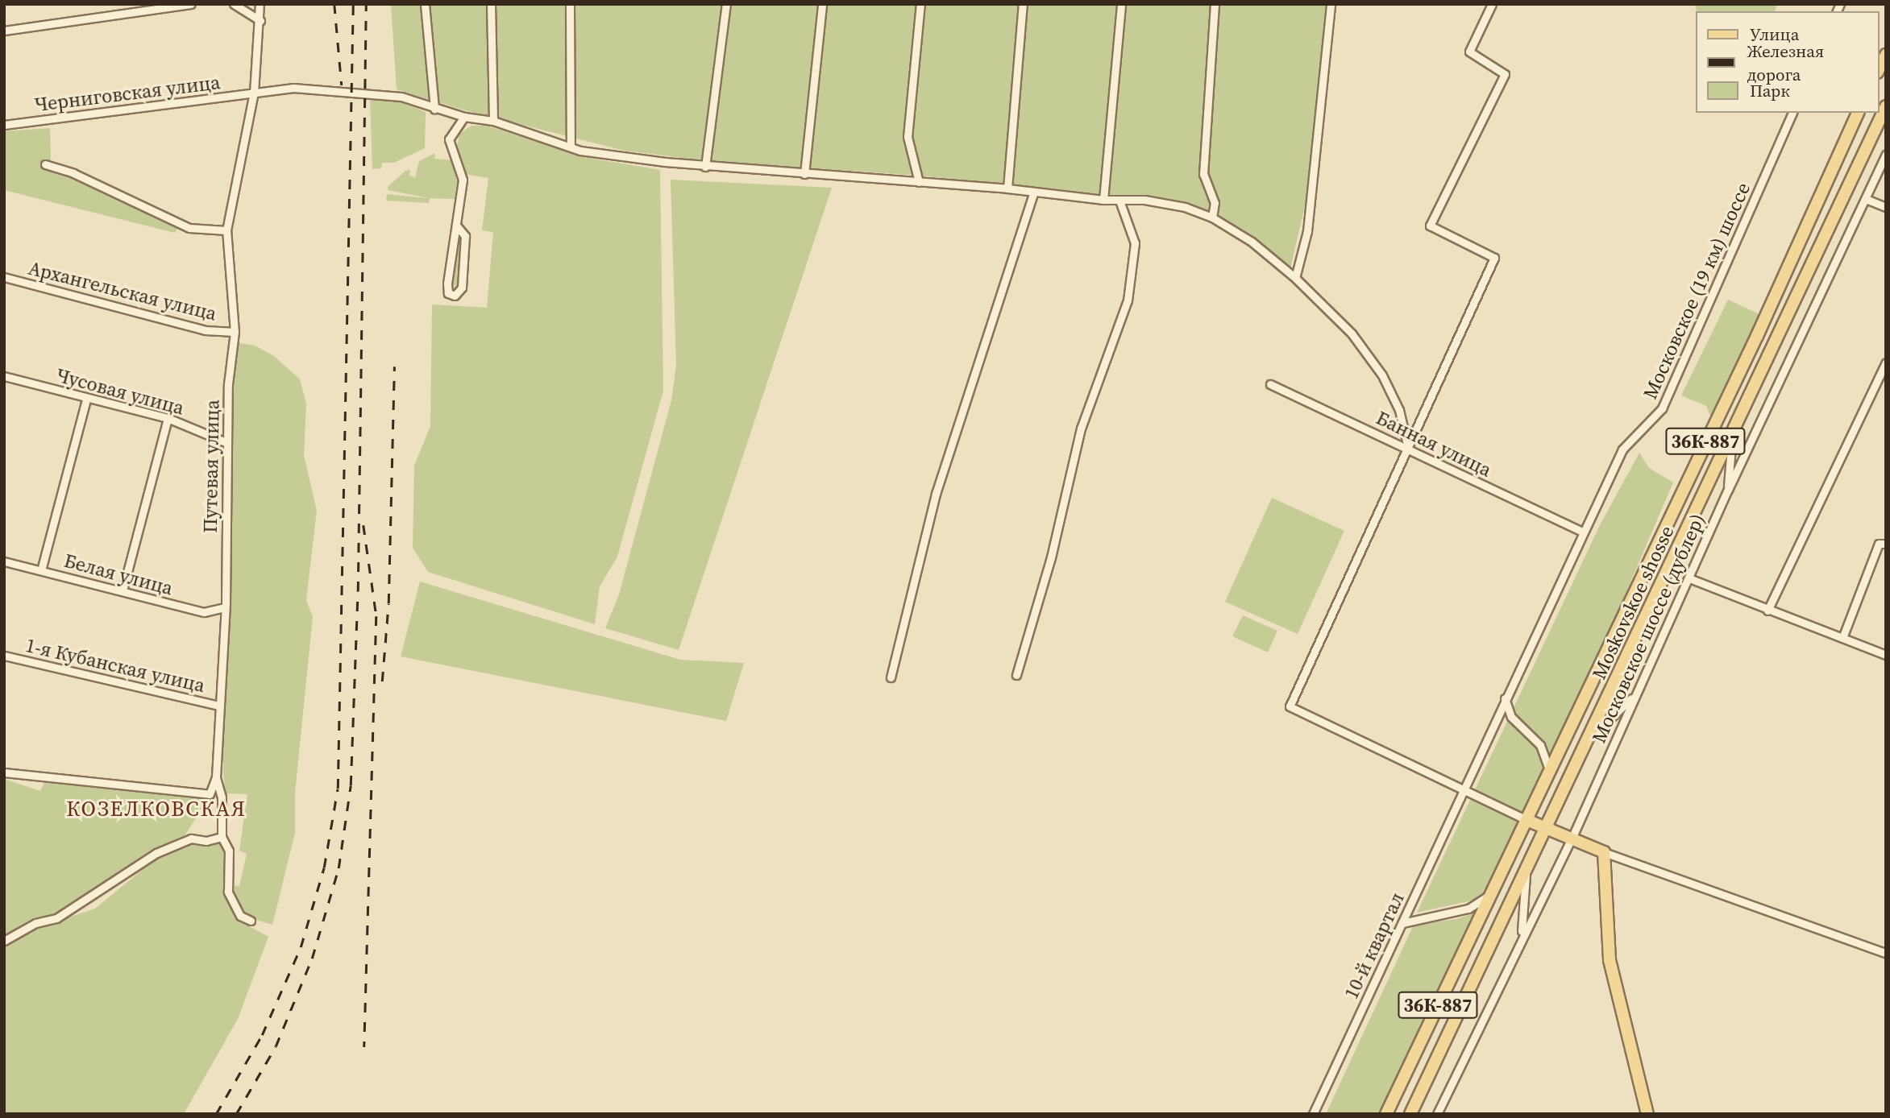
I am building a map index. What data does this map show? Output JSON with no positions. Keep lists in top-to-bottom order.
{
  "streets": {
    "main road": ["36К-887", "Moskovskoe shosse"],
    "street": [
      "Черниговская улица",
      "Архангельская улица",
      "Московское (19 км) шоссе",
      "Чусовая улица",
      "Банная улица",
      "Путевая улица",
      "Белая улица",
      "Московское шоссе (дублер)",
      "1-я Кубанская улица",
      "10-й квартал"
    ]
  },
  "crossings": [
    ["Черниговская улица", "Банная улица"],
    ["Черниговская улица", "Путевая улица"],
    ["Архангельская улица", "Путевая улица"],
    ["Московское (19 км) шоссе", "Банная улица"],
    ["Московское (19 км) шоссе", "10-й квартал"],
    ["Чусовая улица", "Путевая улица"],
    ["Путевая улица", "Белая улица"],
    ["Путевая улица", "1-я Кубанская улица"]
  ],
  "districts": ["КОЗЕЛКОВСКАЯ"],
  "legend": ["Улица", "Железная дорога", "Парк"]
}
